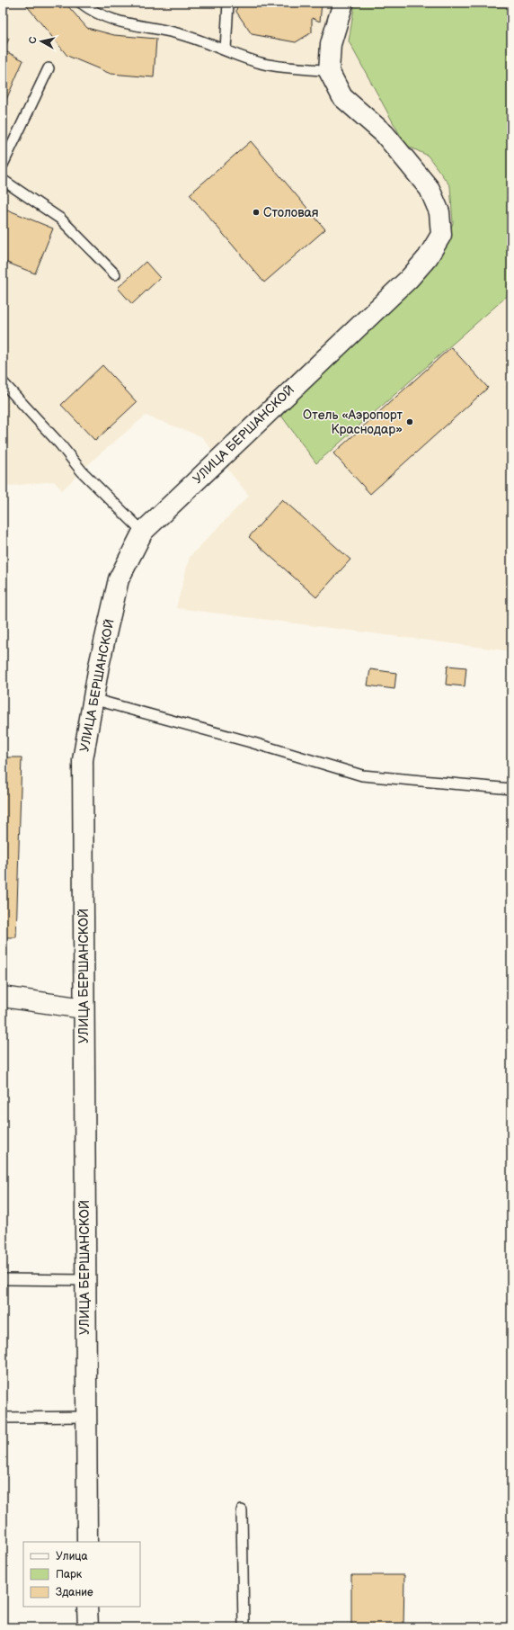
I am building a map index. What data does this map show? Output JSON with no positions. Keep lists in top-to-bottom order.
{
  "streets": {
    "street": ["УЛИЦА БЕРШАНСКОЙ"]
  },
  "places": ["Столовая", "Отель «Аэропорт Краснодар»"],
  "legend": ["Улица", "Парк", "Здание"],
  "north": "left"
}
